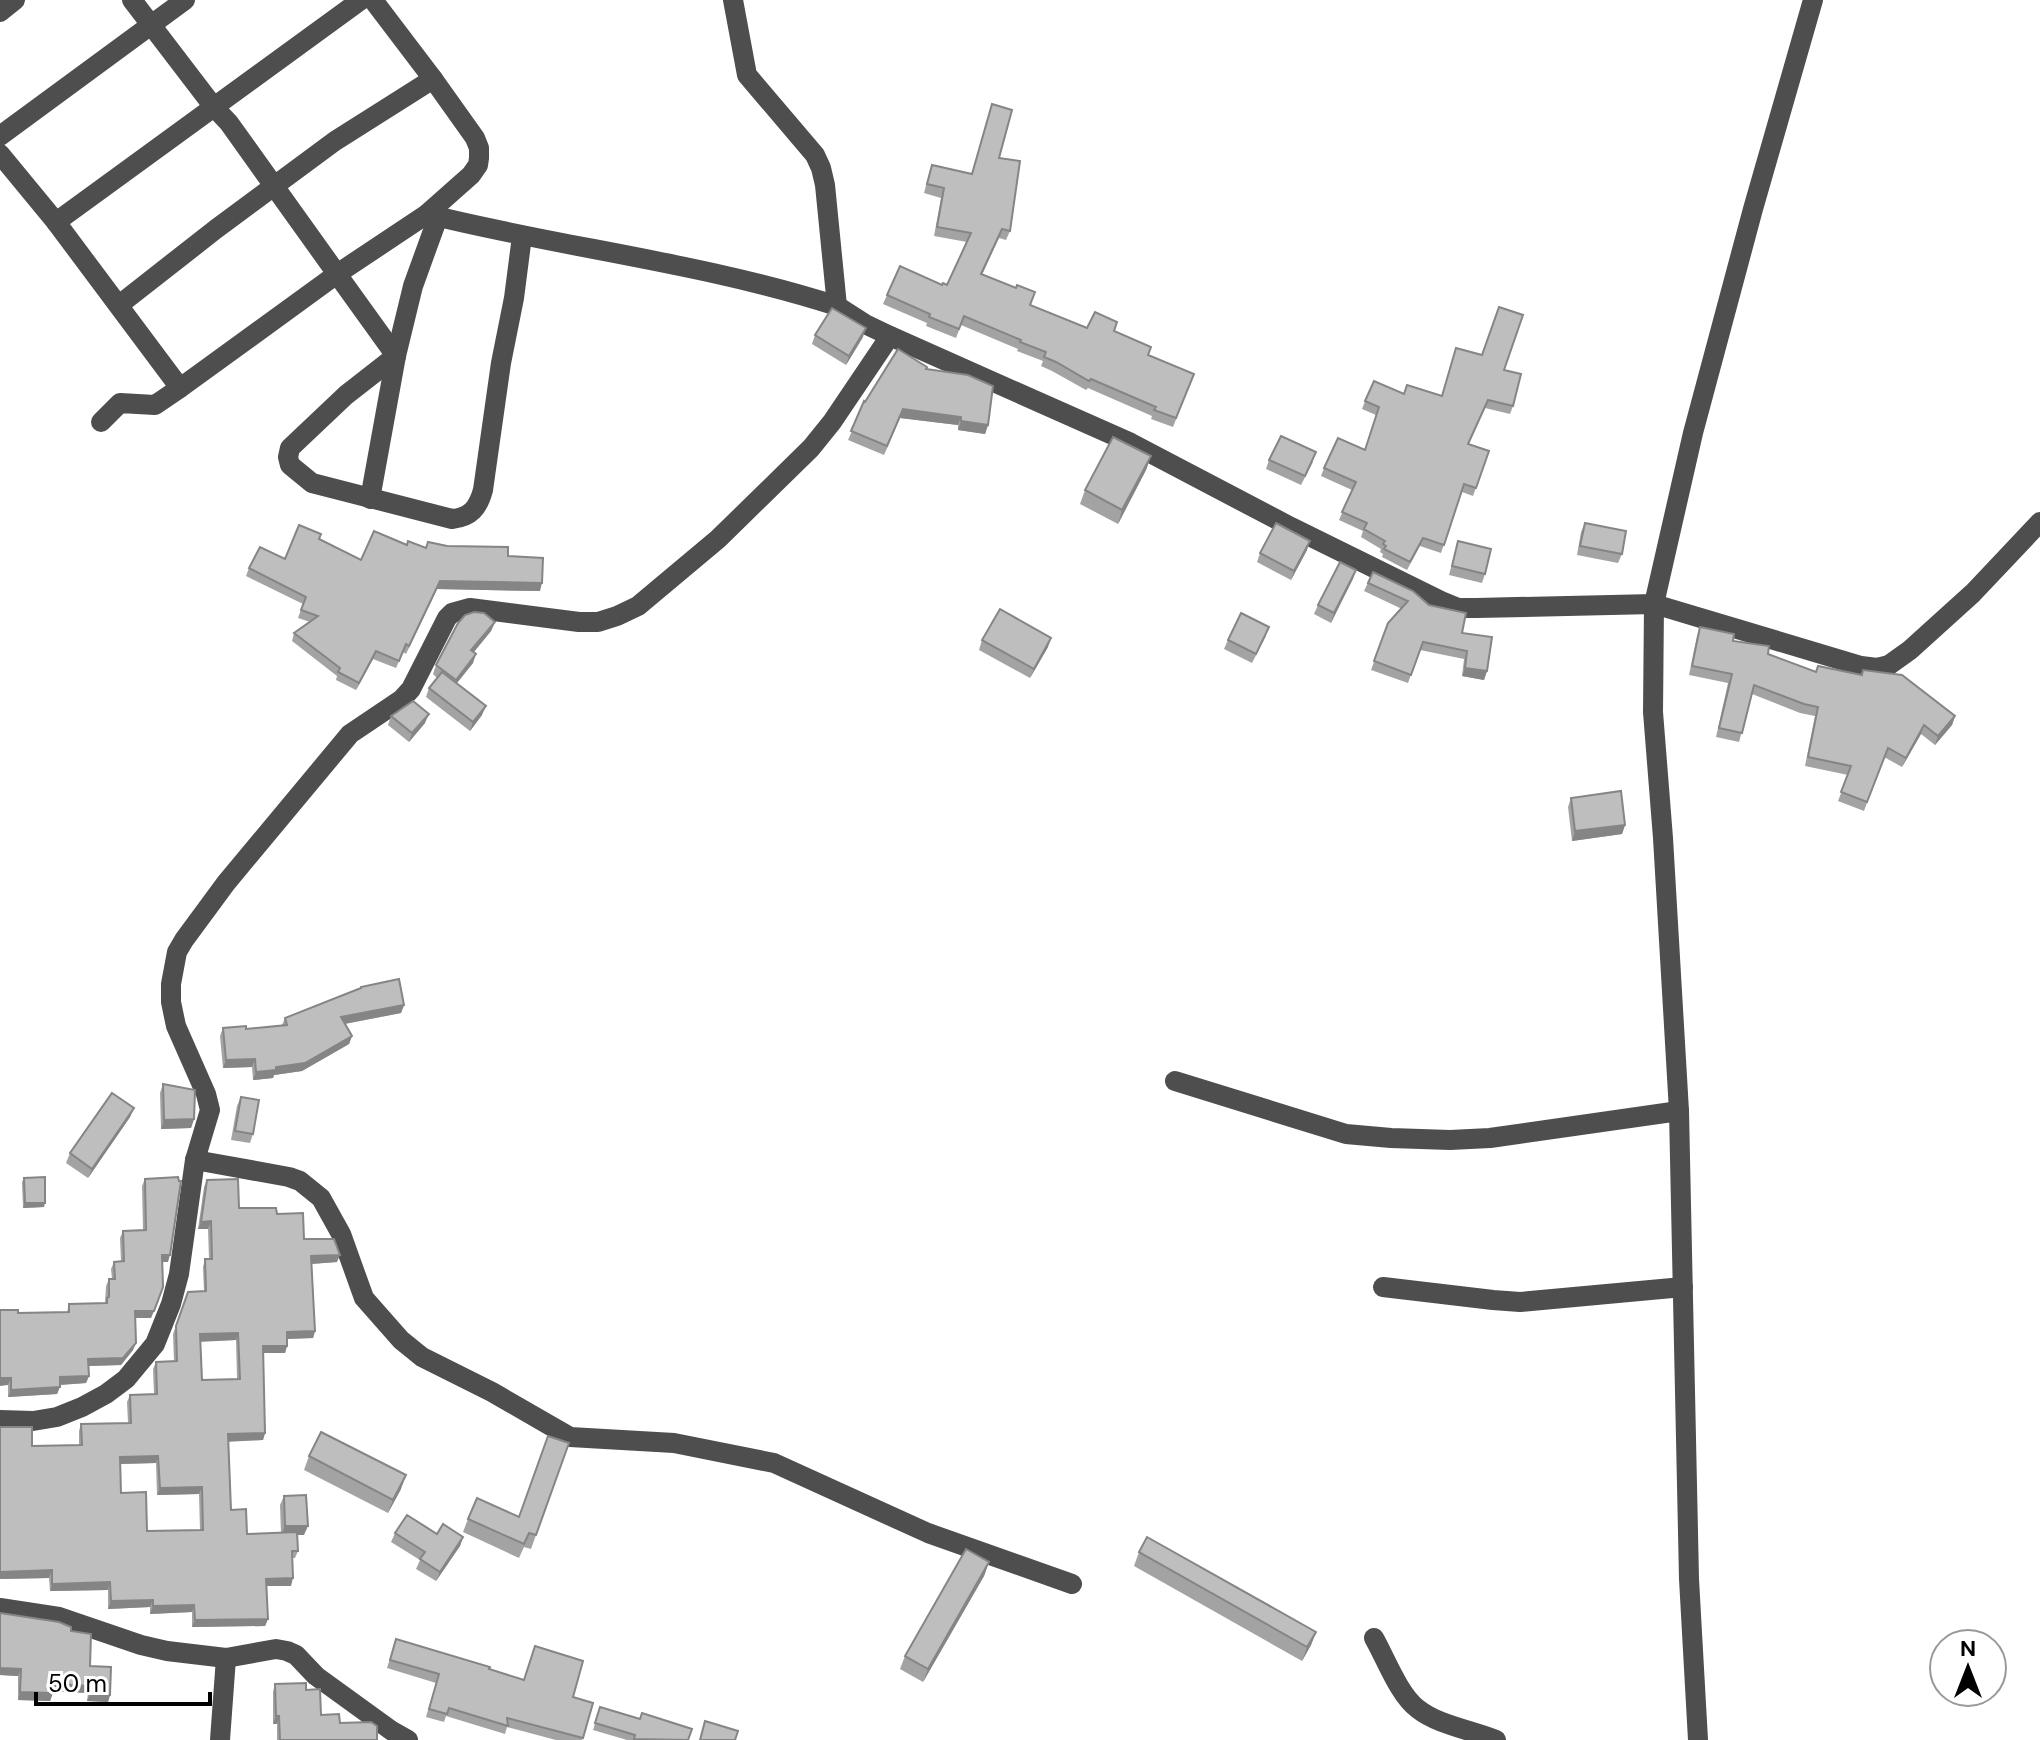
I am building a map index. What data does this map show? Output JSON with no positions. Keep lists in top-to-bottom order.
{
  "scale_bar": "50 m",
  "north": "top"
}
